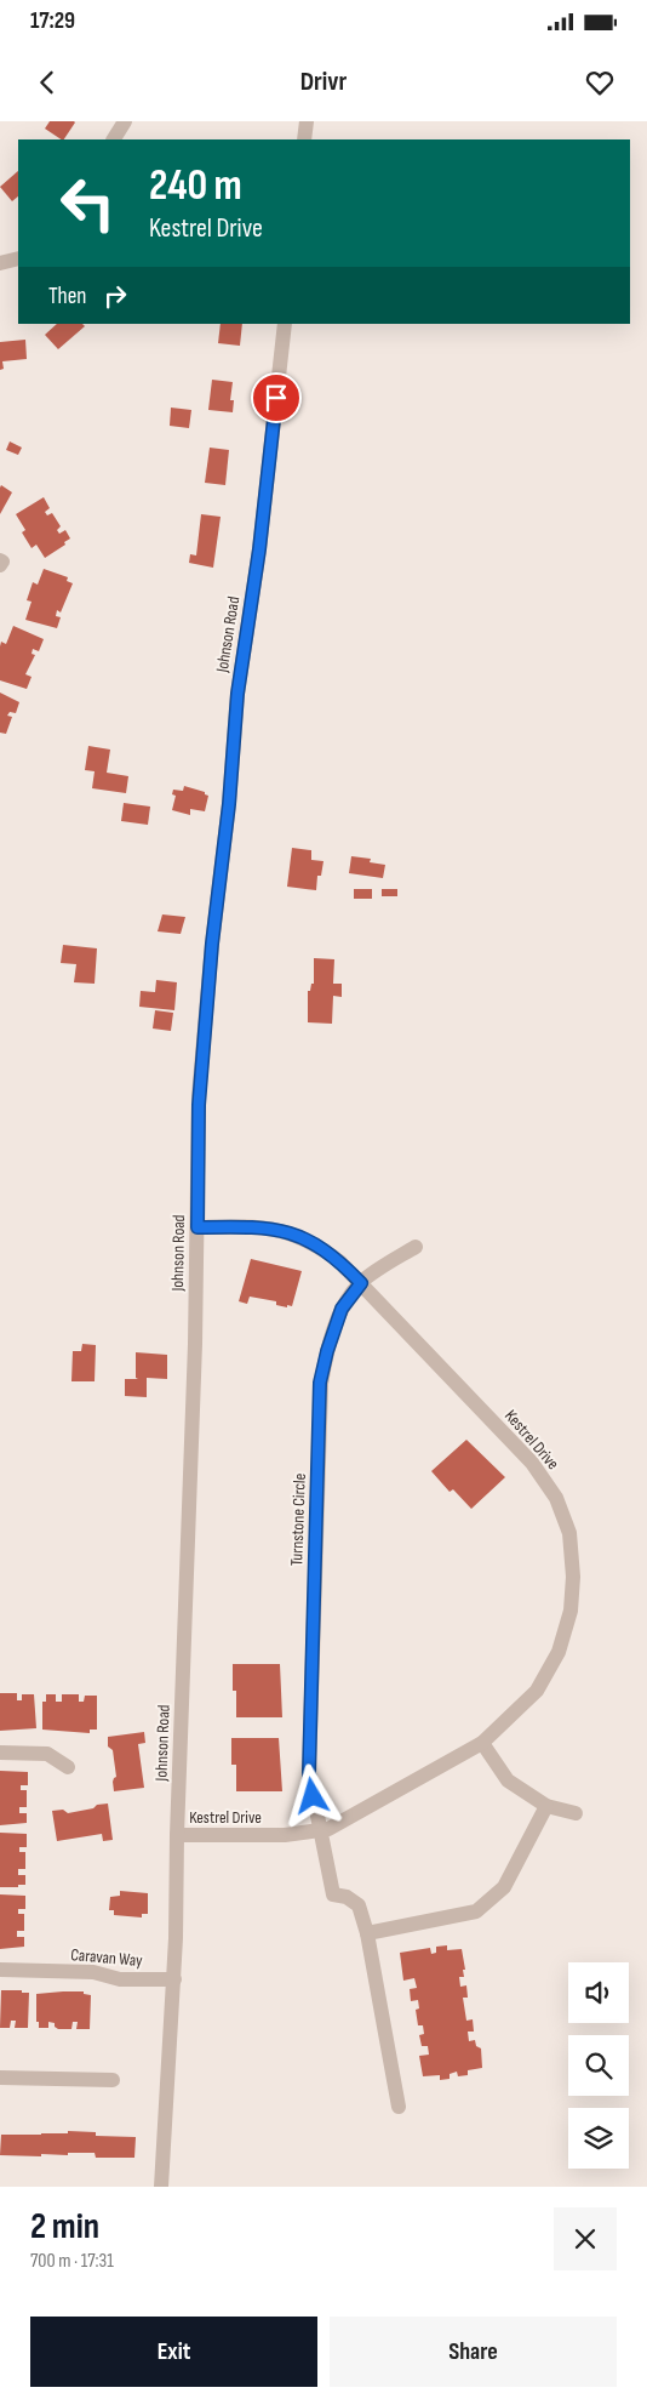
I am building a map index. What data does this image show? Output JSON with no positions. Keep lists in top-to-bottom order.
{
  "streets": {
    "street": [
      "Johnson Road",
      "Kestrel Drive",
      "Turnstone Circle",
      "Caravan Way"
    ]
  },
  "crossings": [
    ["Johnson Road", "Kestrel Drive"],
    ["Johnson Road", "Caravan Way"],
    ["Kestrel Drive", "Turnstone Circle"]
  ],
  "page": {
    "status": "17:29",
    "header": "Drivr",
    "turn": ["240 m", "Kestrel Drive"],
    "then": "Then",
    "heading": ["2 min", "700 m · 17:31"],
    "buttons": ["Exit", "Share"]
  }
}
